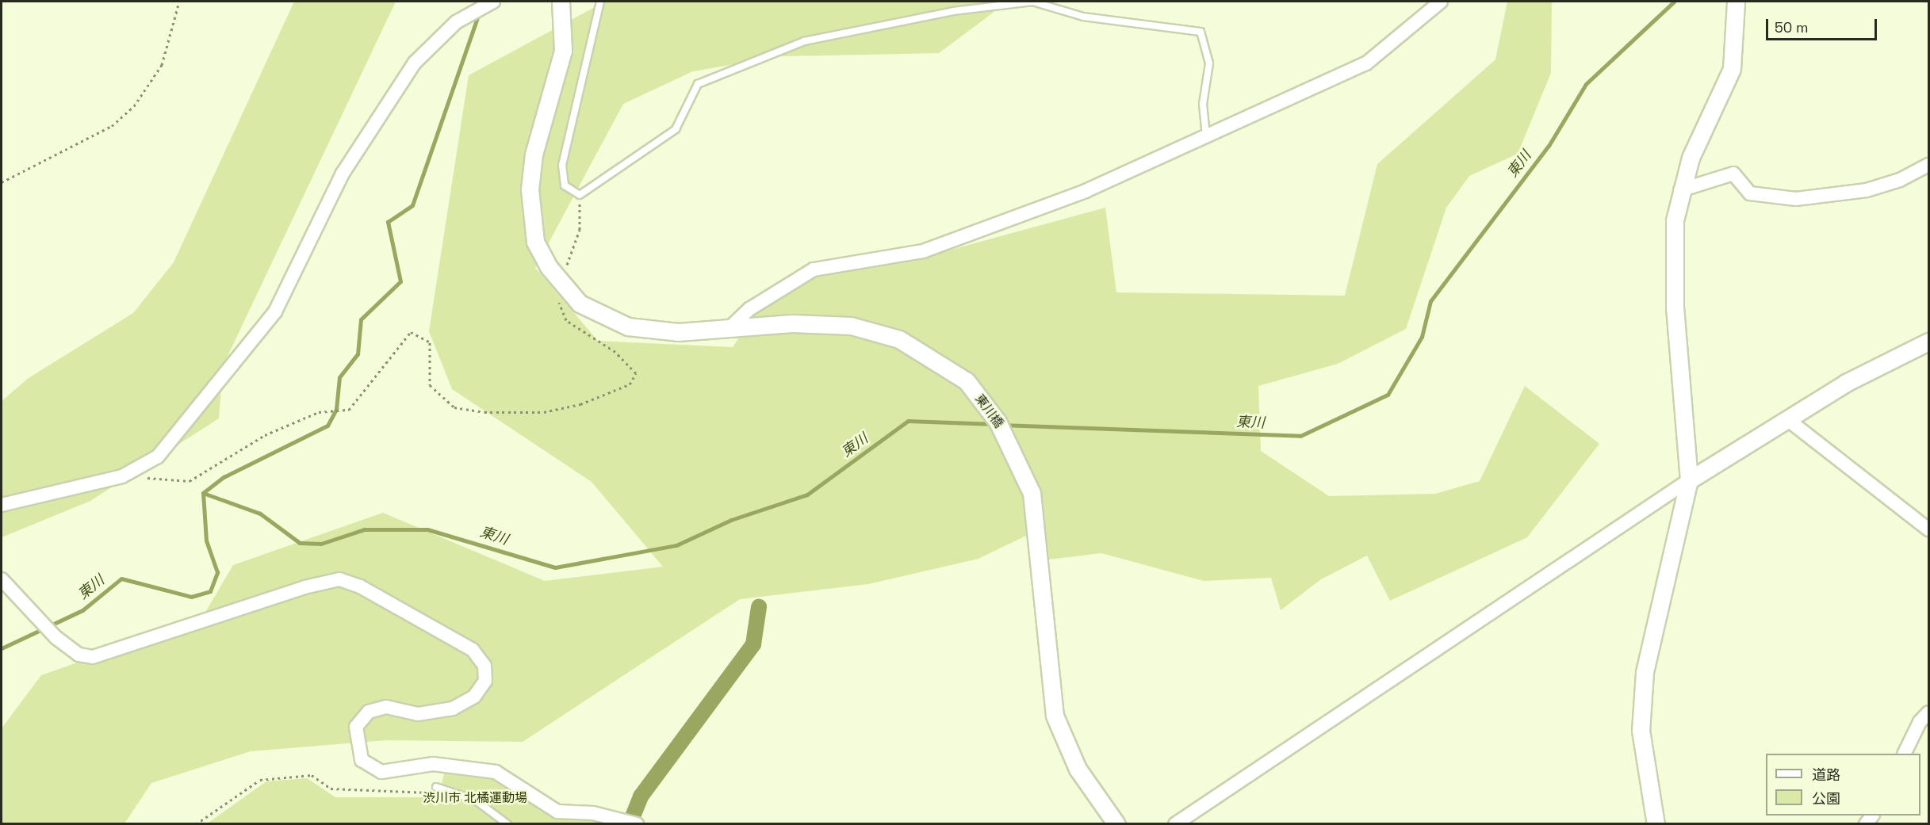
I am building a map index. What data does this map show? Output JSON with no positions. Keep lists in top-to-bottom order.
{
  "streets": {
    "street": ["東川橋"]
  },
  "water": ["東川"],
  "parks": ["渋川市 北橘運動場"],
  "legend": ["道路", "公園"],
  "scale_bar": "50 m"
}
